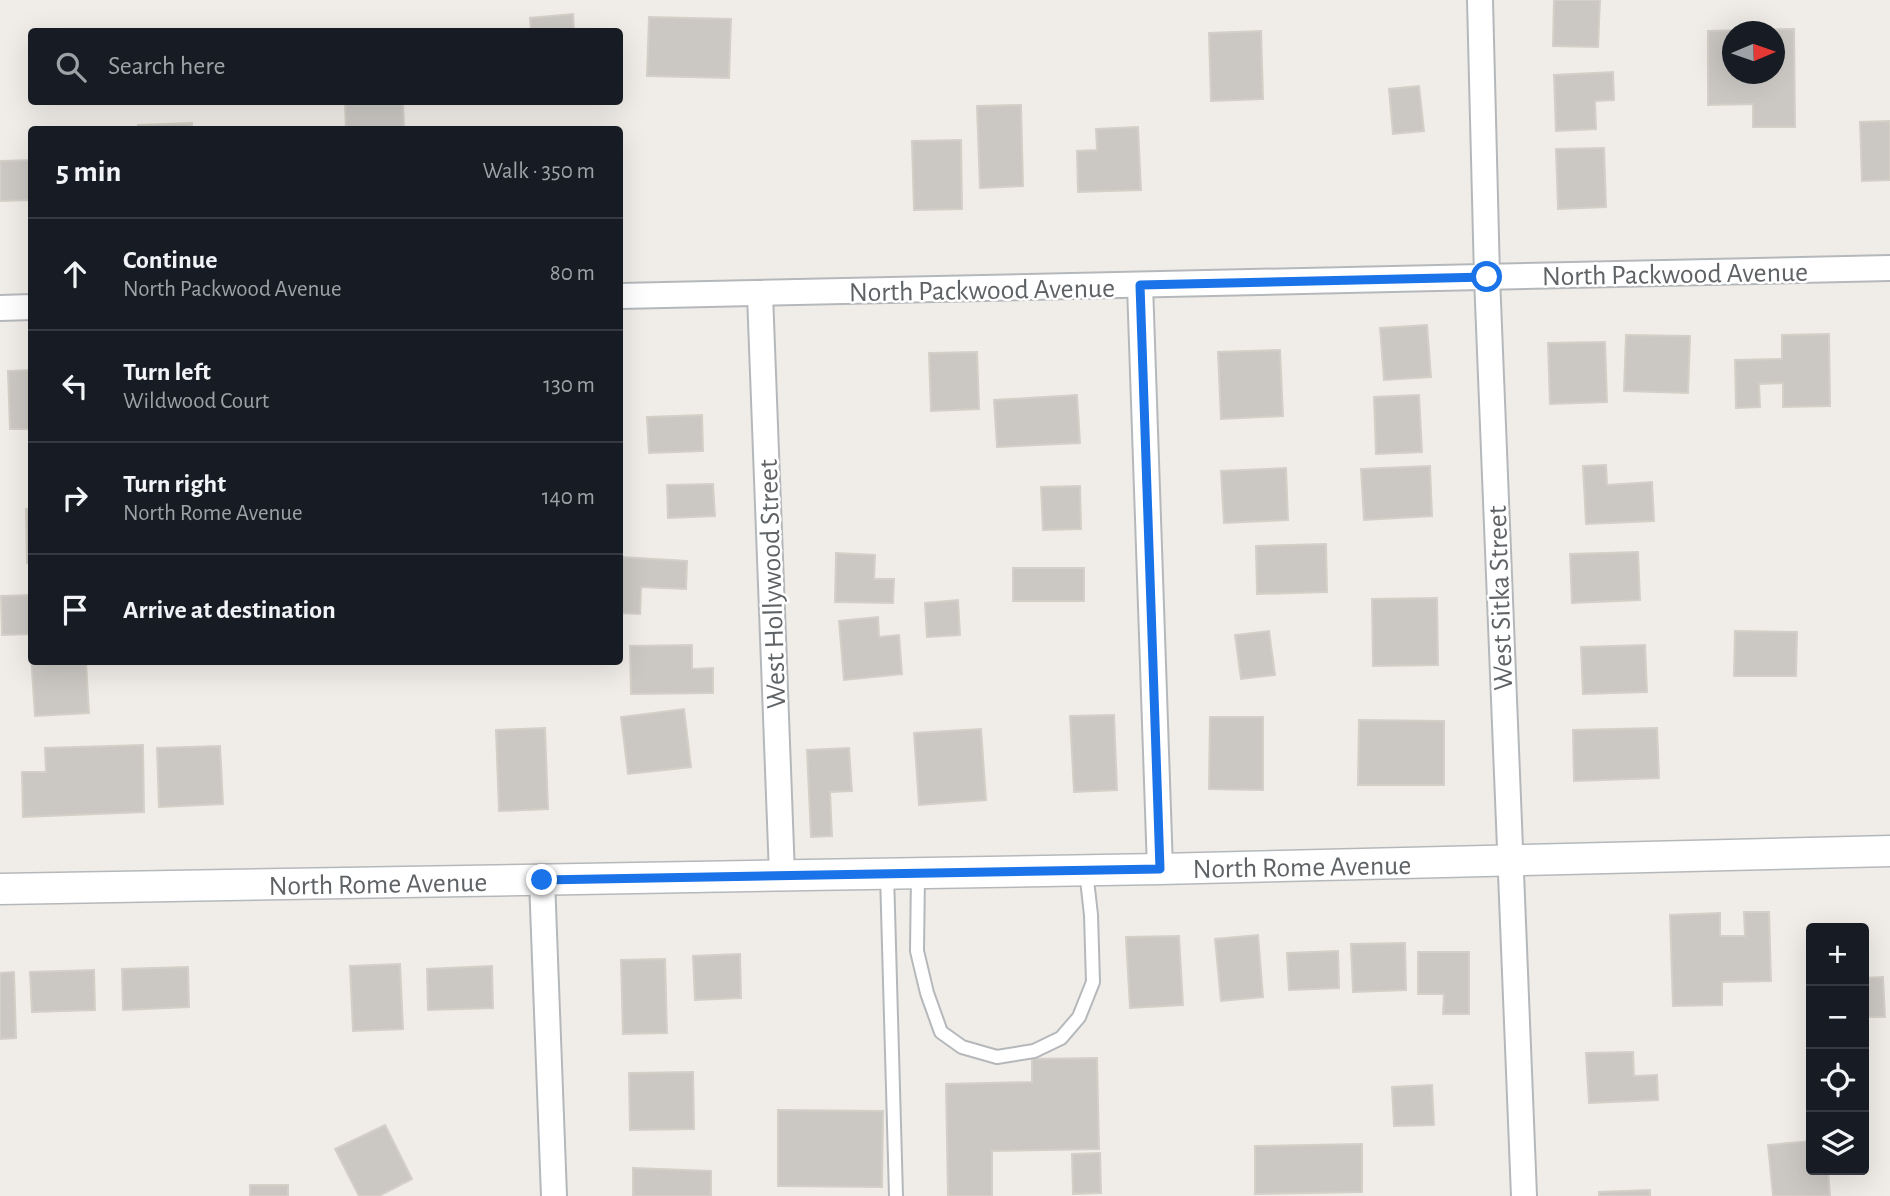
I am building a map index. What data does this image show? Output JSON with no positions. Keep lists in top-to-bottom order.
{
  "streets": {
    "street": [
      "North Packwood Avenue",
      "West Hollywood Street",
      "West Sitka Street",
      "North Rome Avenue"
    ]
  },
  "crossings": [
    ["North Packwood Avenue", "West Hollywood Street"],
    ["North Packwood Avenue", "West Sitka Street"],
    ["West Hollywood Street", "North Rome Avenue"],
    ["West Sitka Street", "North Rome Avenue"]
  ],
  "north": "right",
  "page": {
    "search": "Search here",
    "heading": ["5 min", "Walk · 350 m"],
    "list": [
      ["Continue", "North Packwood Avenue", "80 m"],
      ["Turn left", "Wildwood Court", "130 m"],
      ["Turn right", "North Rome Avenue", "140 m"],
      "Arrive at destination"
    ],
    "map_buttons": ["+", "−"]
  }
}
